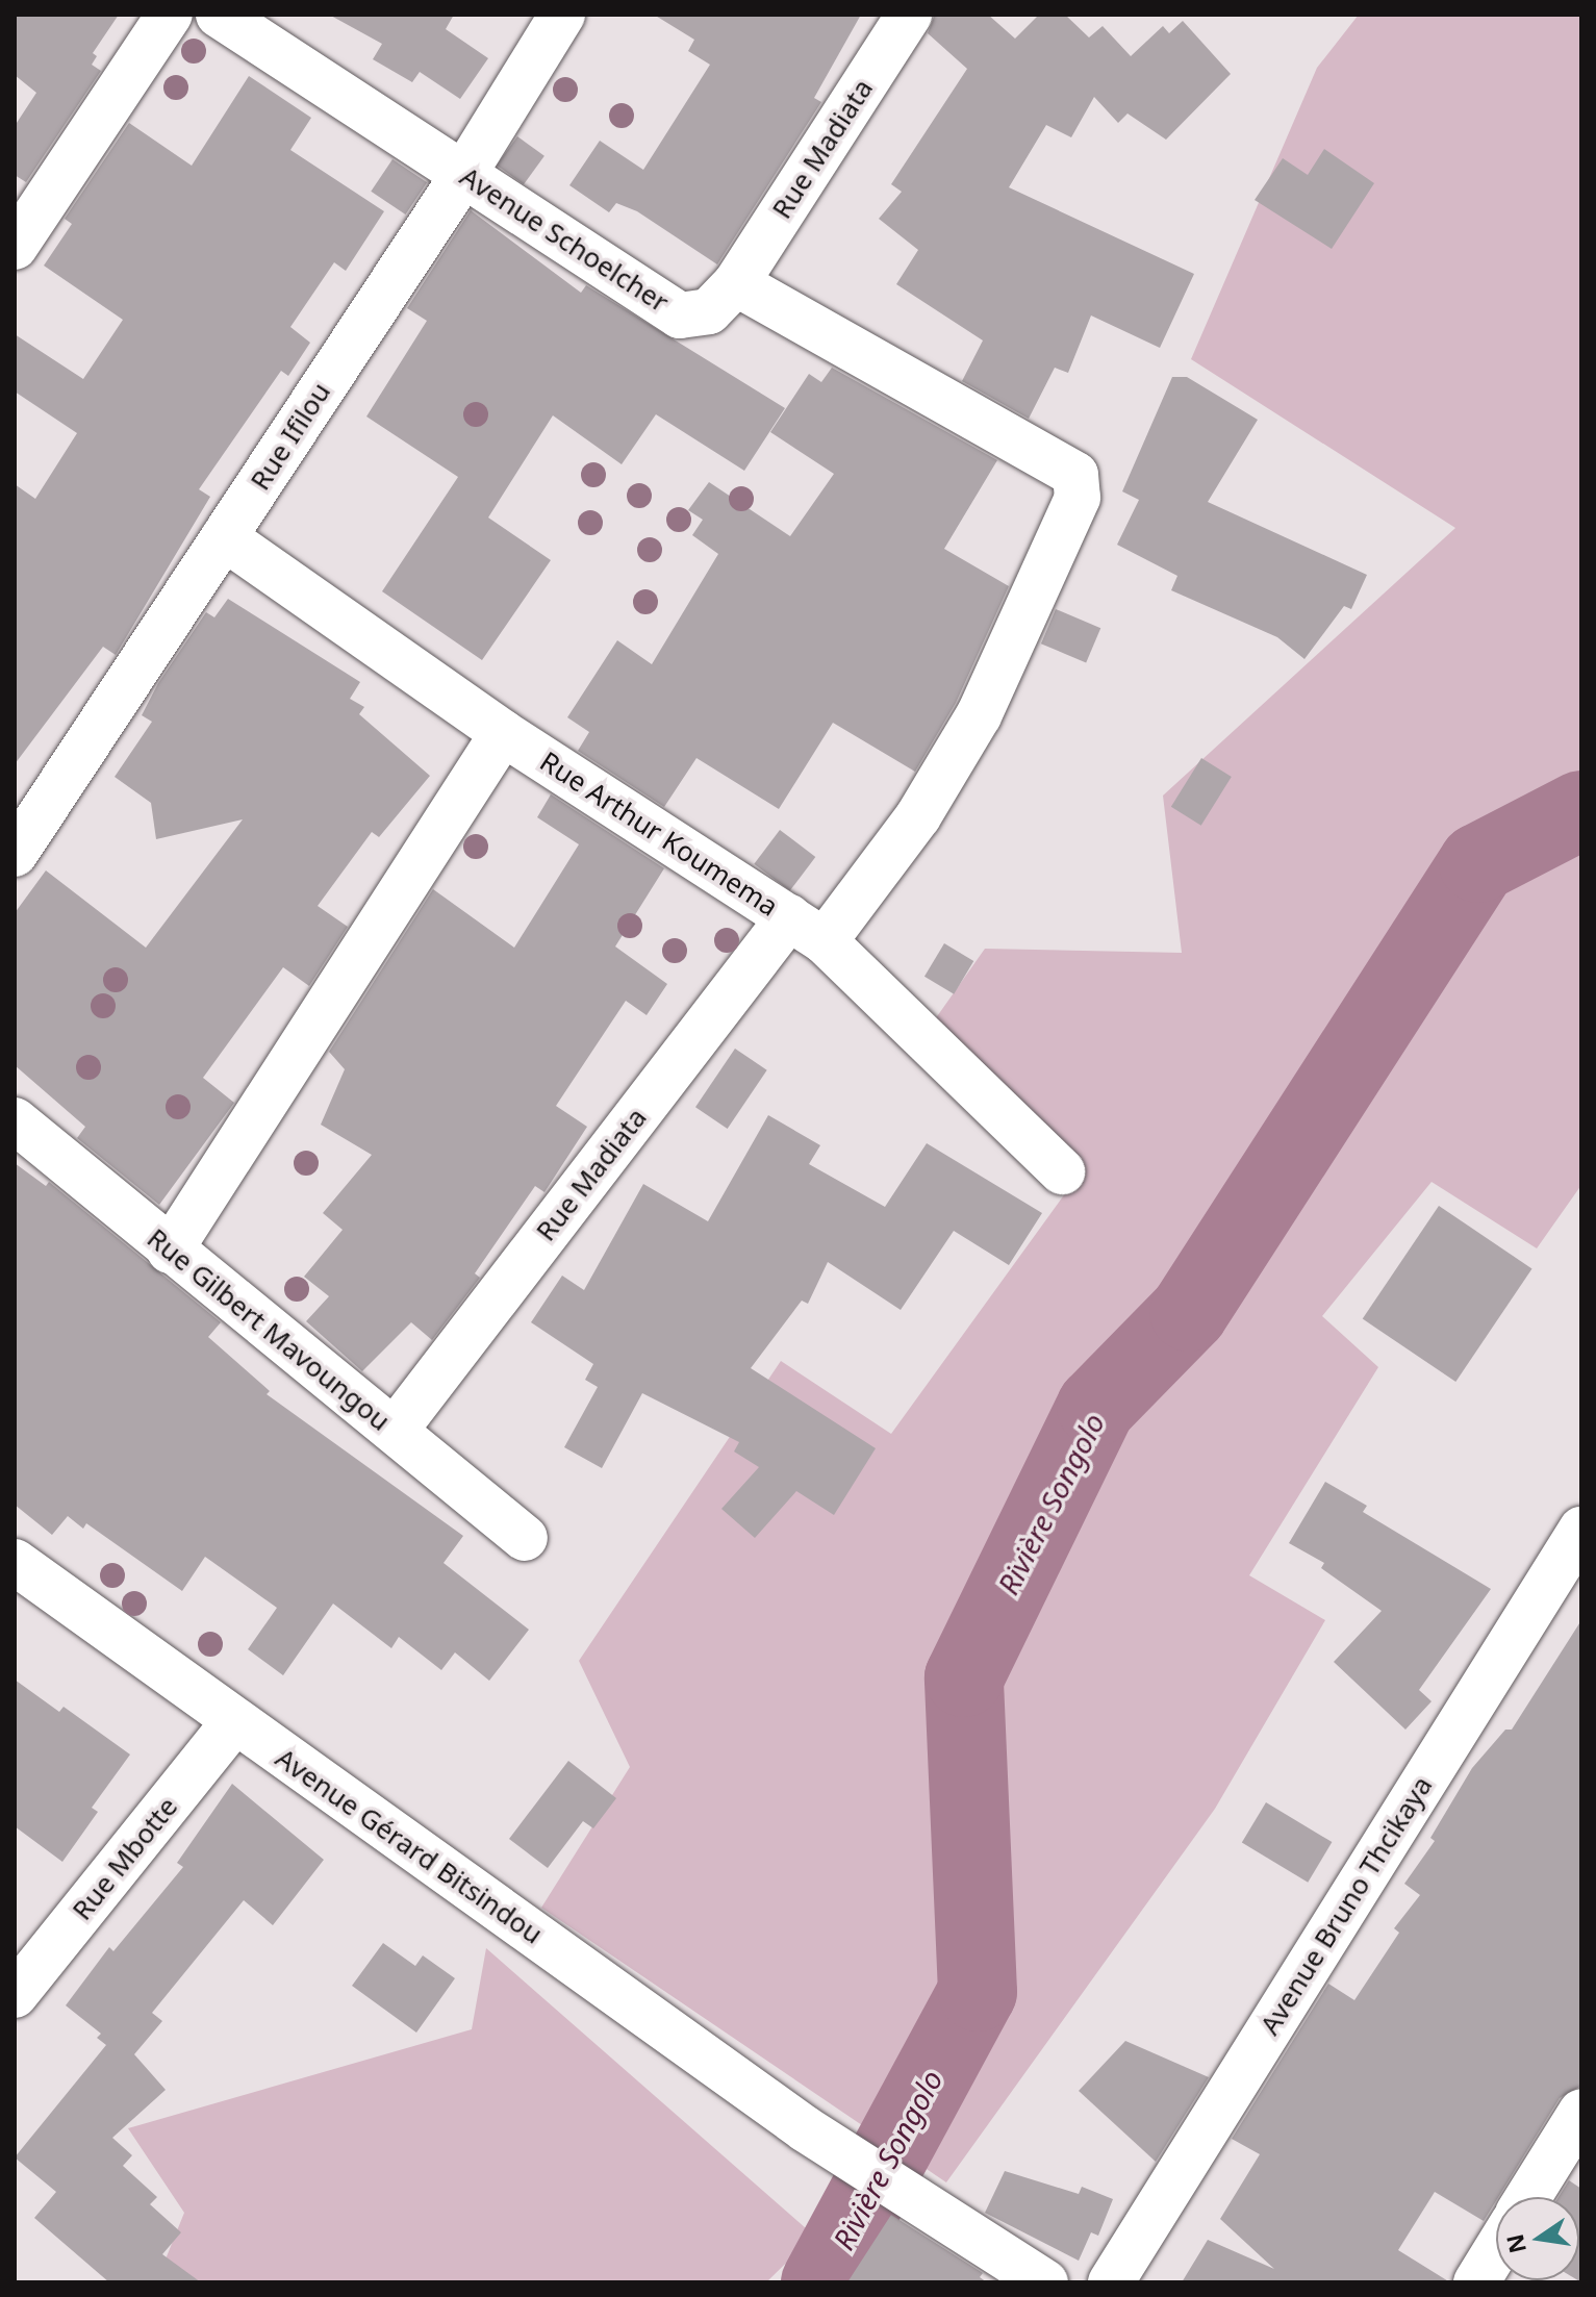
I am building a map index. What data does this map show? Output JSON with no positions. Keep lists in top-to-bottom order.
{
  "streets": {
    "street": [
      "Rue Madiata",
      "Avenue Schoelcher",
      "Rue Ifilou",
      "Rue Arthur Koumema",
      "Rue Gilbert Mavoungou",
      "Avenue Gérard Bitsindou",
      "Rue Mbotte",
      "Avenue Bruno Thcikaya"
    ]
  },
  "crossings": [
    ["Rue Madiata", "Avenue Schoelcher"],
    ["Rue Madiata", "Rue Arthur Koumema"],
    ["Rue Madiata", "Rue Gilbert Mavoungou"],
    ["Avenue Schoelcher", "Rue Ifilou"],
    ["Rue Ifilou", "Rue Arthur Koumema"],
    ["Avenue Gérard Bitsindou", "Rue Mbotte"]
  ],
  "water": ["Rivière Songolo"],
  "north": "left"
}
